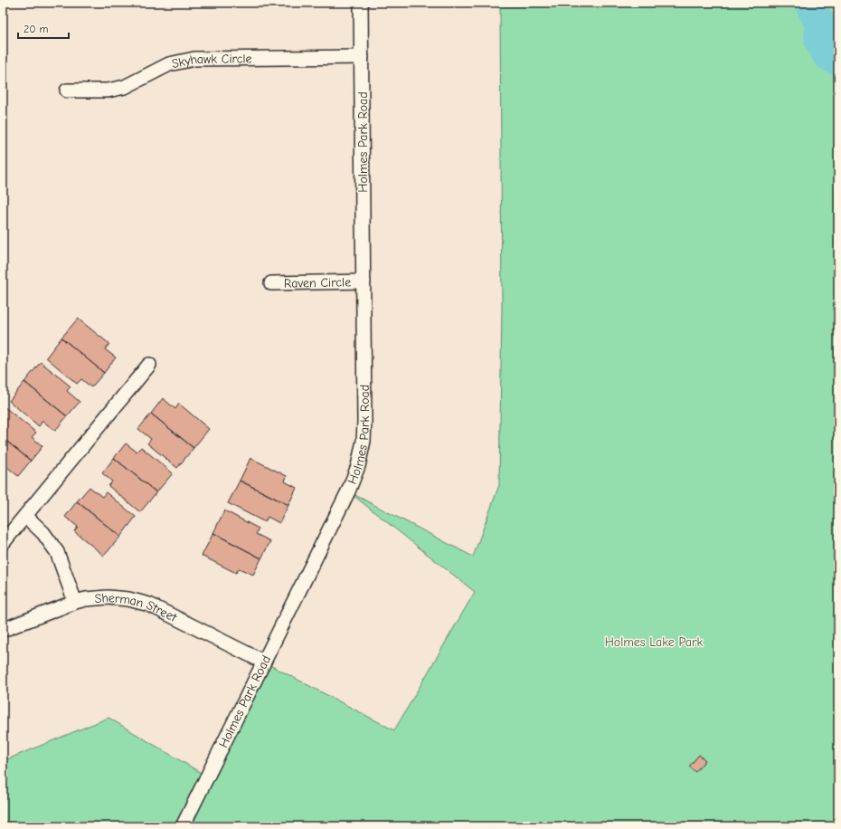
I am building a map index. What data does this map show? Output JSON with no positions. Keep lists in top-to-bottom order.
{
  "streets": {
    "street": [
      "Skyhawk Circle",
      "Holmes Park Road",
      "Raven Circle",
      "Sherman Street"
    ]
  },
  "crossings": [
    ["Skyhawk Circle", "Holmes Park Road"],
    ["Holmes Park Road", "Raven Circle"],
    ["Holmes Park Road", "Sherman Street"]
  ],
  "parks": ["Holmes Lake Park"],
  "scale_bar": "20 m"
}
